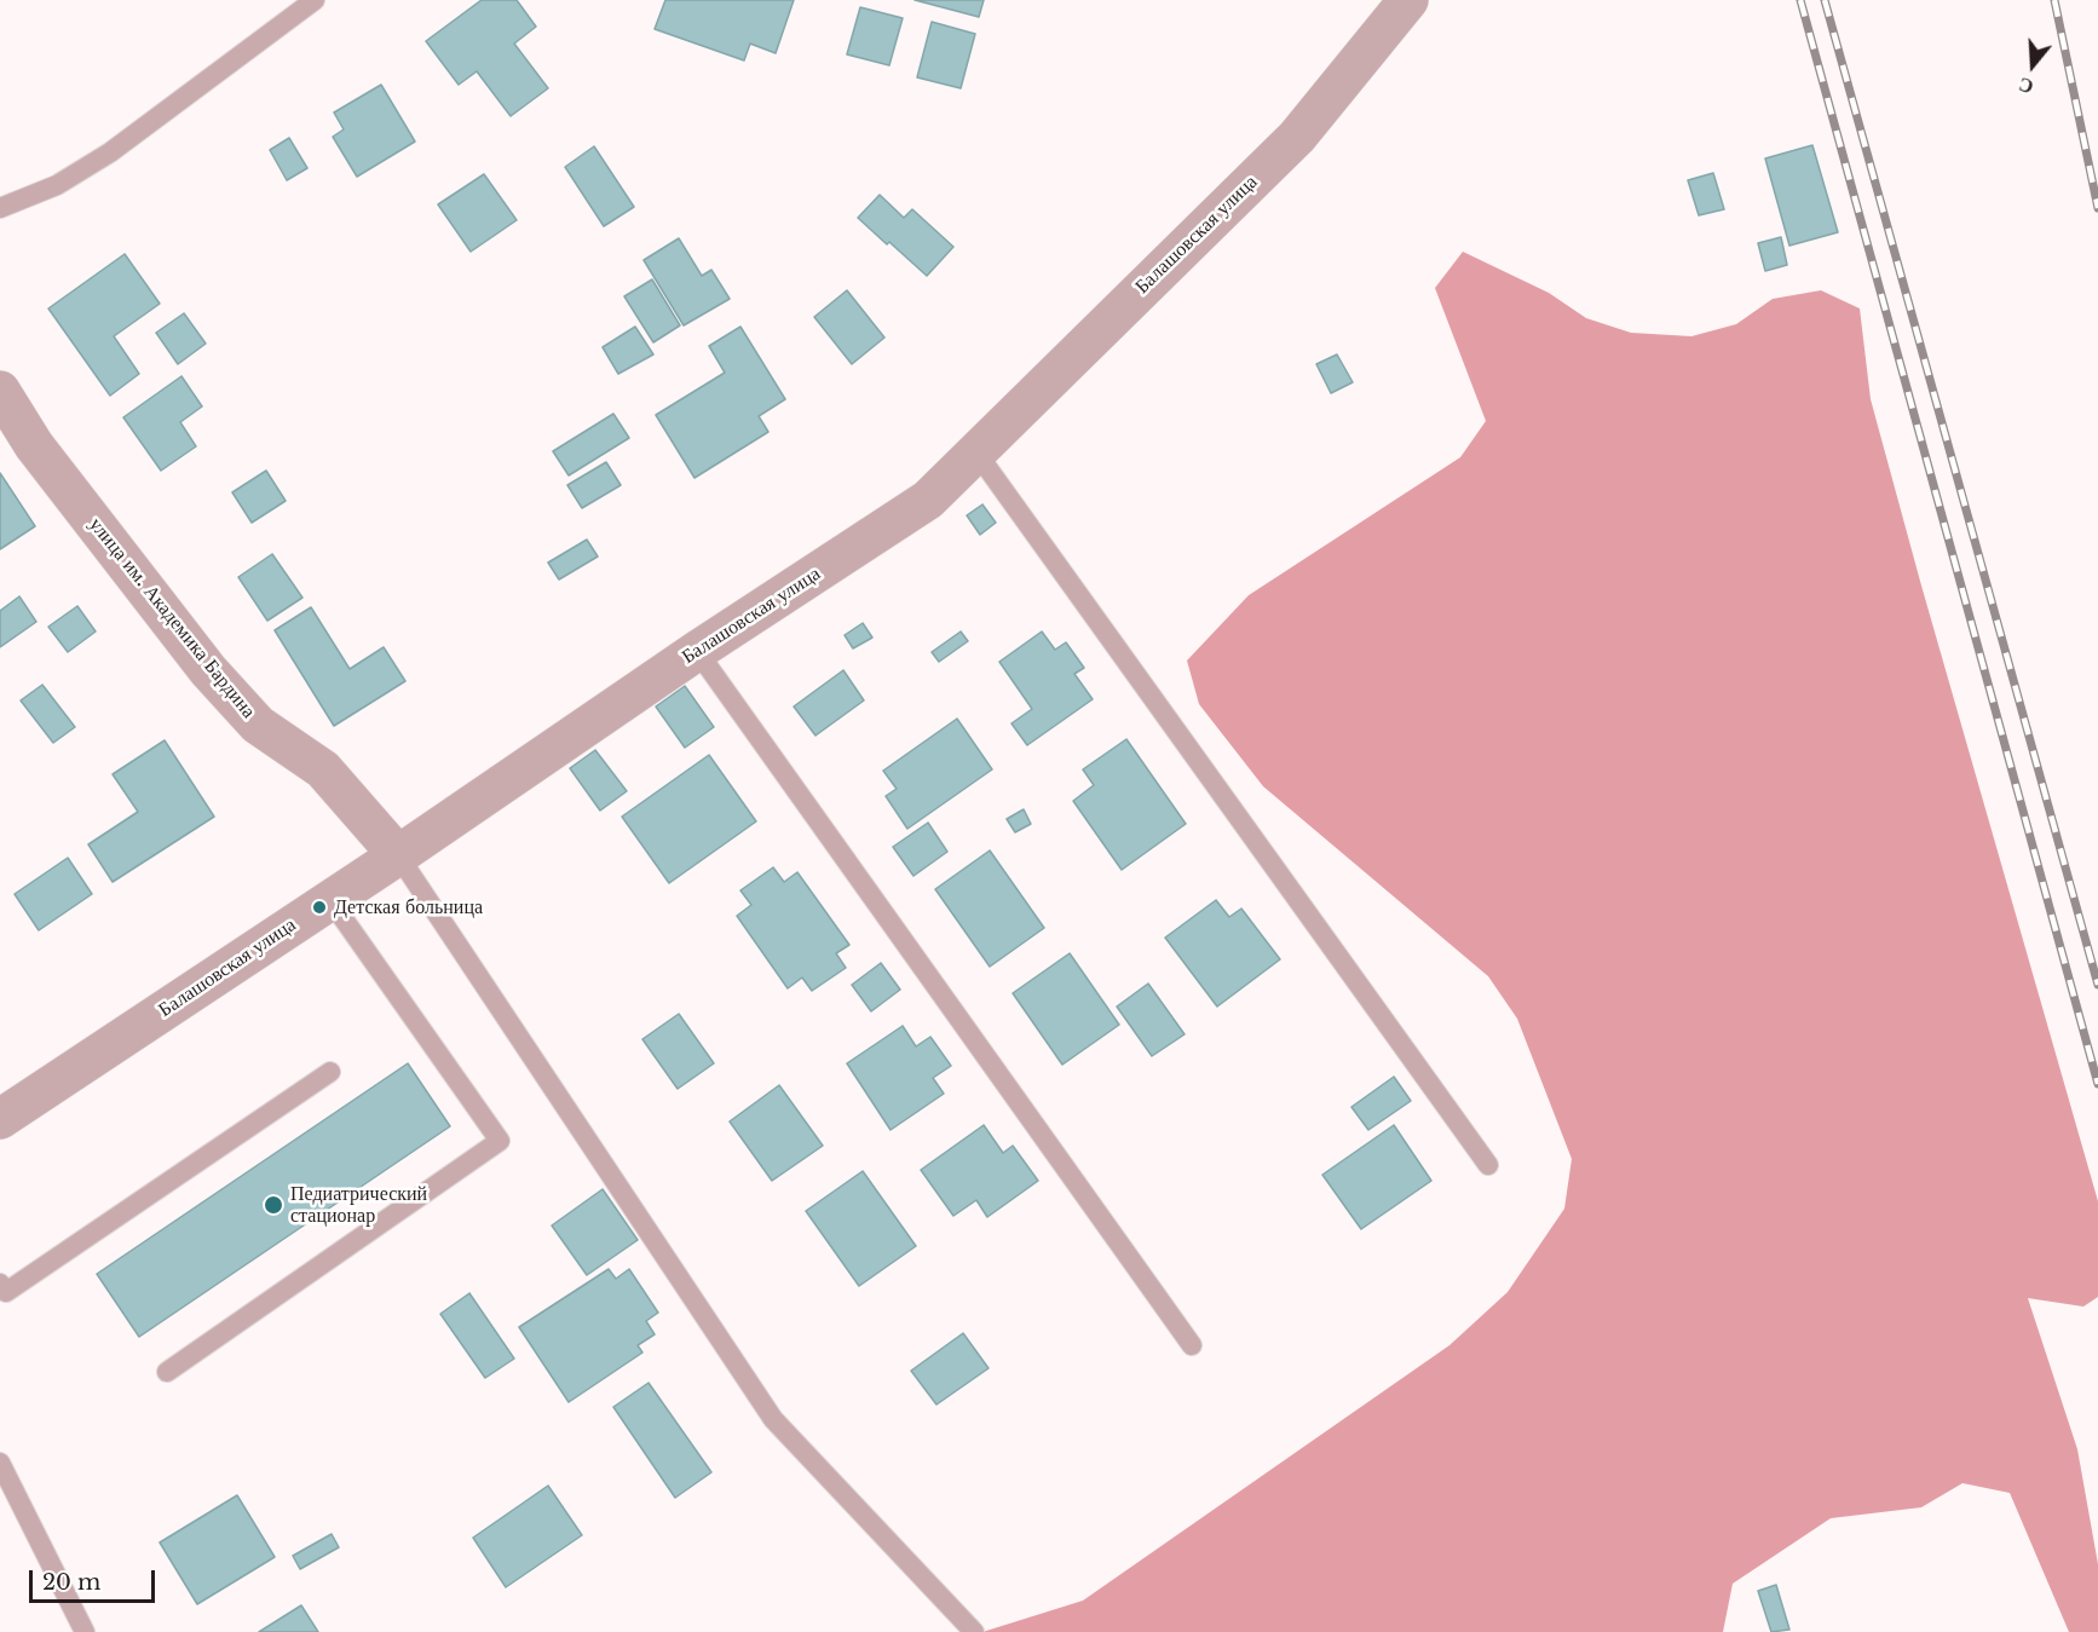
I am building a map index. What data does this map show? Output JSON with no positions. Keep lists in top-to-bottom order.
{
  "streets": {
    "street": ["Балашовская улица", "улица им. Академика Бардина"]
  },
  "crossings": [
    ["Балашовская улица", "улица им. Академика Бардина"]
  ],
  "places": ["Детская больница", "Педиатрический стационар"],
  "scale_bar": "20 m",
  "north": "bottom"
}
